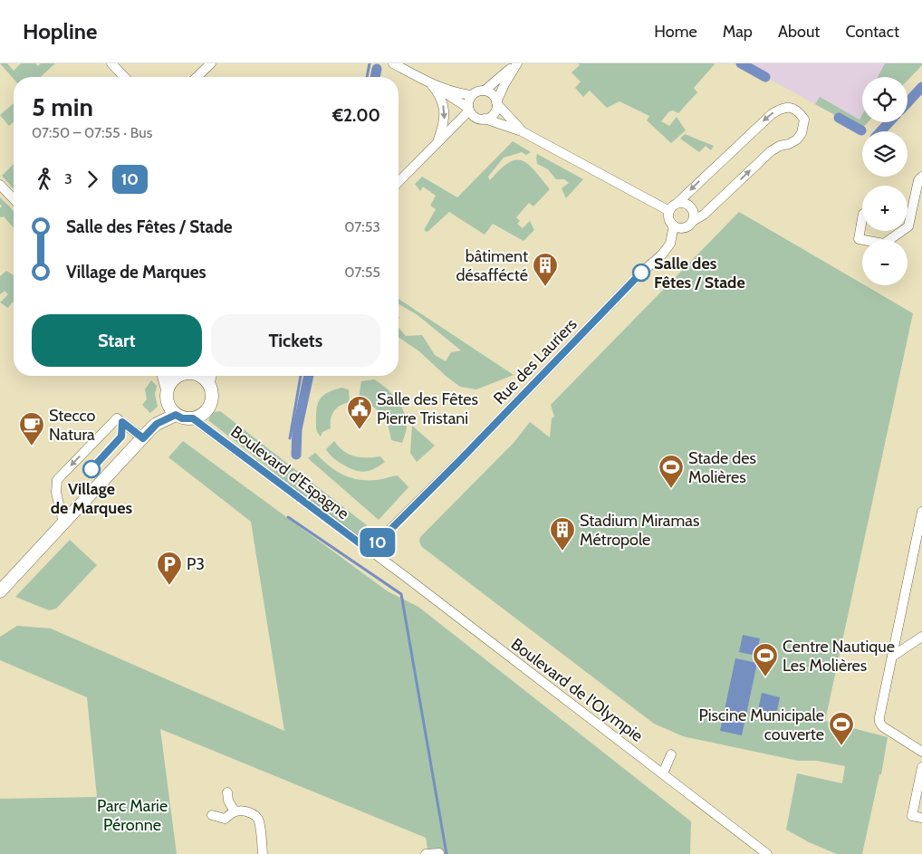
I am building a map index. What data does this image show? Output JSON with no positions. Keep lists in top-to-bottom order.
{
  "streets": {
    "street": ["Rue des Lauriers", "Boulevard d'Espagne", "Boulevard de l'Olympie"]
  },
  "crossings": [
    ["Rue des Lauriers", "Boulevard d'Espagne"],
    ["Rue des Lauriers", "Boulevard de l'Olympie"],
    ["Boulevard d'Espagne", "Boulevard de l'Olympie"]
  ],
  "parks": ["Parc Marie Péronne"],
  "places": {
    "other": ["Salle des Fêtes / Stade", "Village de Marques"],
    "building": ["bâtiment désaffécté", "Stadium Miramas Métropole"],
    "public building": ["Salle des Fêtes Pierre Tristani"],
    "cafe": ["Stecco Natura"],
    "sports": ["Stade des Molières", "Centre Nautique Les Molières", "Piscine Municipale couverte"],
    "parking": ["P3"]
  },
  "lines": ["bus line 10"],
  "page": {
    "header": "Hopline",
    "nav": [
      "Home",
      "Map",
      "About",
      "Contact"
    ],
    "on_map": "10",
    "map_buttons": ["+", "−"],
    "heading": ["5 min", "07:50 – 07:55 · Bus", "€2.00"],
    "legs": ["3", "10"],
    "list": [
      {
        "name": "Salle des Fêtes / Stade",
        "value": "07:53"
      },
      {
        "name": "Village de Marques",
        "value": "07:55"
      }
    ],
    "buttons": ["Start", "Tickets"]
  }
}
